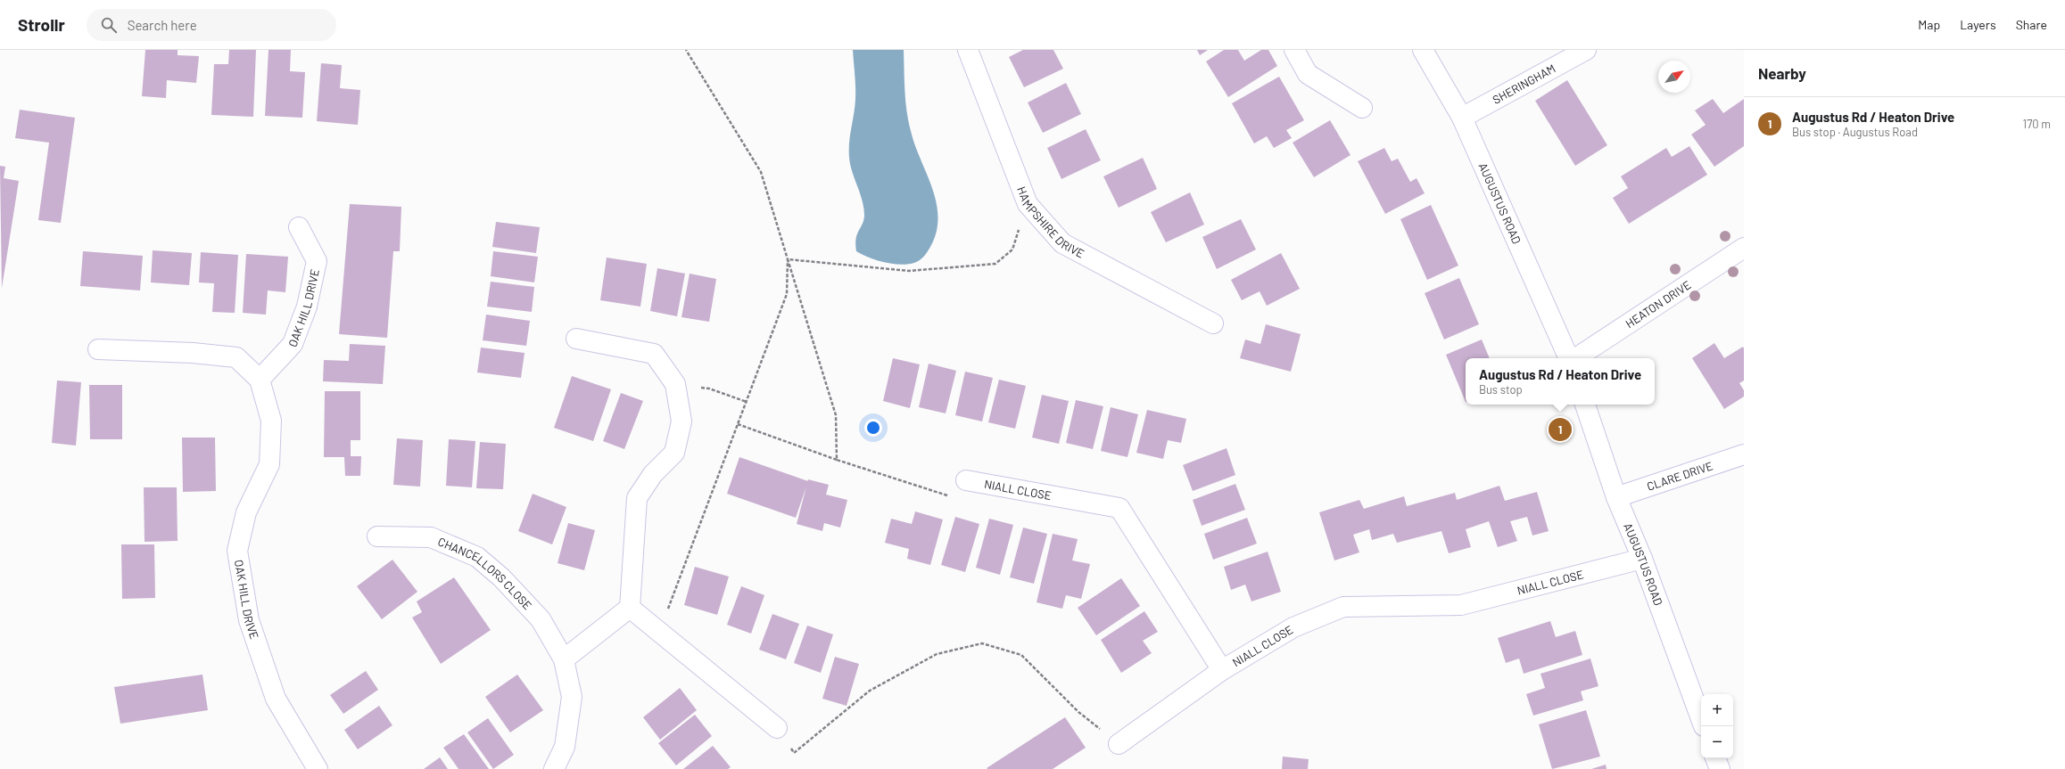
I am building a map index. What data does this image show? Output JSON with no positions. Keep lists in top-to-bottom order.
{
  "streets": {
    "street": [
      "SHERINGHAM",
      "AUGUSTUS ROAD",
      "HAMPSHIRE DRIVE",
      "HEATON DRIVE",
      "OAK HILL DRIVE",
      "CLARE DRIVE",
      "NIALL CLOSE",
      "CHANCELLORS CLOSE"
    ]
  },
  "crossings": [
    ["SHERINGHAM", "AUGUSTUS ROAD"],
    ["AUGUSTUS ROAD", "CLARE DRIVE"],
    ["AUGUSTUS ROAD", "NIALL CLOSE"]
  ],
  "north": "top right",
  "page": {
    "header": "Strollr",
    "search": "Search here",
    "nav": ["Map", "Layers", "Share"],
    "heading": "Nearby",
    "list": [
      {
        "mark": "1",
        "name": "Augustus Rd / Heaton Drive",
        "note": "Bus stop · Augustus Road",
        "value": "170 m"
      }
    ],
    "popup": ["Augustus Rd / Heaton Drive", "Bus stop"],
    "pins": "1",
    "map_buttons": ["+", "−"]
  }
}
